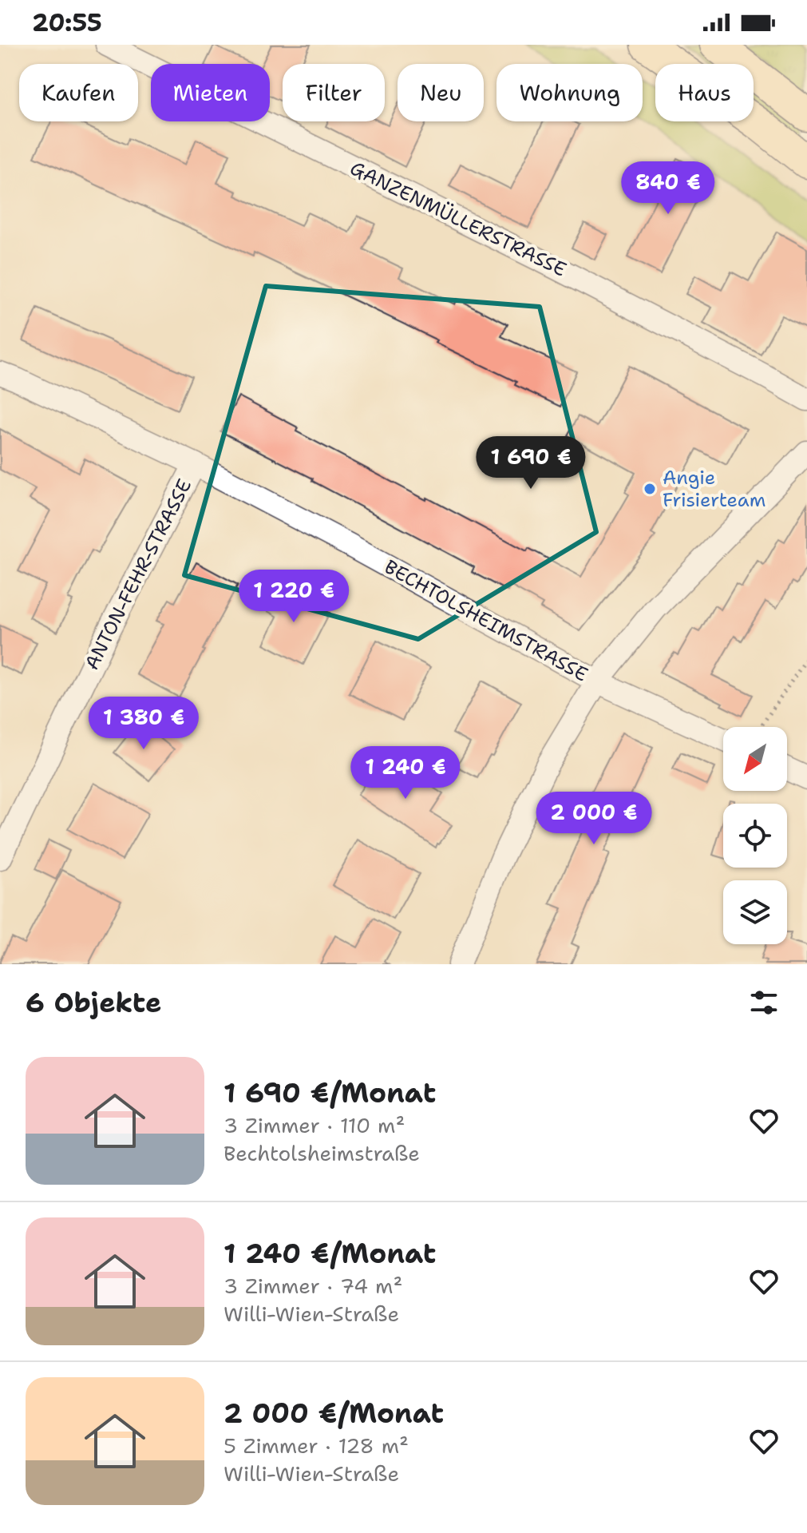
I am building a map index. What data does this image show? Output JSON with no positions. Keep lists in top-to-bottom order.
{
  "streets": {
    "street": ["GANZENMÜLLERSTRASSE", "ANTON-FEHR-STRASSE", "BECHTOLSHEIMSTRASSE"]
  },
  "crossings": [
    ["ANTON-FEHR-STRASSE", "BECHTOLSHEIMSTRASSE"]
  ],
  "places": ["Angie Frisierteam"],
  "north": "bottom left",
  "page": {
    "status": "20:55",
    "chip": [
      "Kaufen",
      "Mieten",
      "Filter",
      "Neu",
      "Wohnung",
      "Haus"
    ],
    "price": [
      "840 €",
      "1 690 €",
      "1 220 €",
      "1 380 €",
      "1 240 €",
      "2 000 €"
    ],
    "heading": "6 Objekte",
    "list": [
      {
        "name": "1 690 €/Monat",
        "note": "3 Zimmer · 110 m² · Bechtolsheimstraße"
      },
      {
        "name": "1 240 €/Monat",
        "note": "3 Zimmer · 74 m² · Willi-Wien-Straße"
      },
      {
        "name": "2 000 €/Monat",
        "note": "5 Zimmer · 128 m² · Willi-Wien-Straße"
      }
    ]
  }
}
